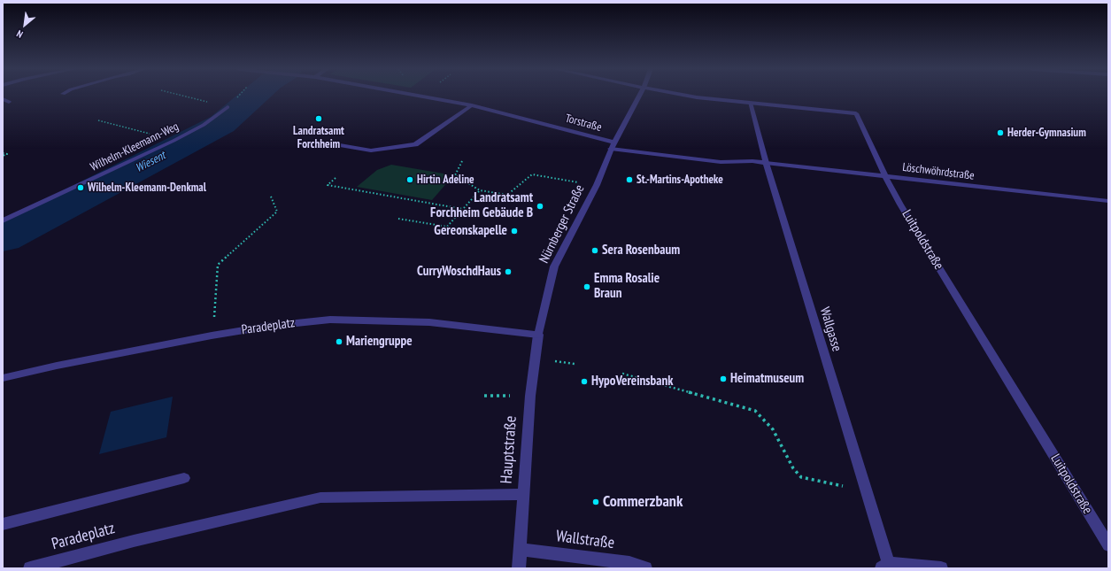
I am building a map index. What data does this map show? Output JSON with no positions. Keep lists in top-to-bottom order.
{
  "streets": {
    "street": [
      "Torstraße",
      "Wilhelm-Kleemann-Weg",
      "Löschwöhrdstraße",
      "Nürnberger Straße",
      "Luitpoldstraße",
      "Paradeplatz",
      "Wallgasse",
      "Hauptstraße",
      "Wallstraße"
    ]
  },
  "crossings": [
    ["Torstraße", "Nürnberger Straße"],
    ["Löschwöhrdstraße", "Luitpoldstraße"],
    ["Löschwöhrdstraße", "Wallgasse"],
    ["Nürnberger Straße", "Paradeplatz"],
    ["Nürnberger Straße", "Hauptstraße"],
    ["Luitpoldstraße", "Wallgasse"],
    ["Paradeplatz", "Hauptstraße"],
    ["Hauptstraße", "Wallstraße"]
  ],
  "water": ["Wiesent"],
  "places": [
    "Landratsamt Forchheim",
    "Herder-Gymnasium",
    "Hirtin Adeline",
    "St.-Martins-Apotheke",
    "Wilhelm-Kleemann-Denkmal",
    "Landratsamt Forchheim Gebäude B",
    "Gereonskapelle",
    "Sera Rosenbaum",
    "CurryWoschdHaus",
    "Emma Rosalie Braun",
    "Mariengruppe",
    "Heimatmuseum",
    "HypoVereinsbank",
    "Commerzbank"
  ],
  "north": "bottom left"
}
